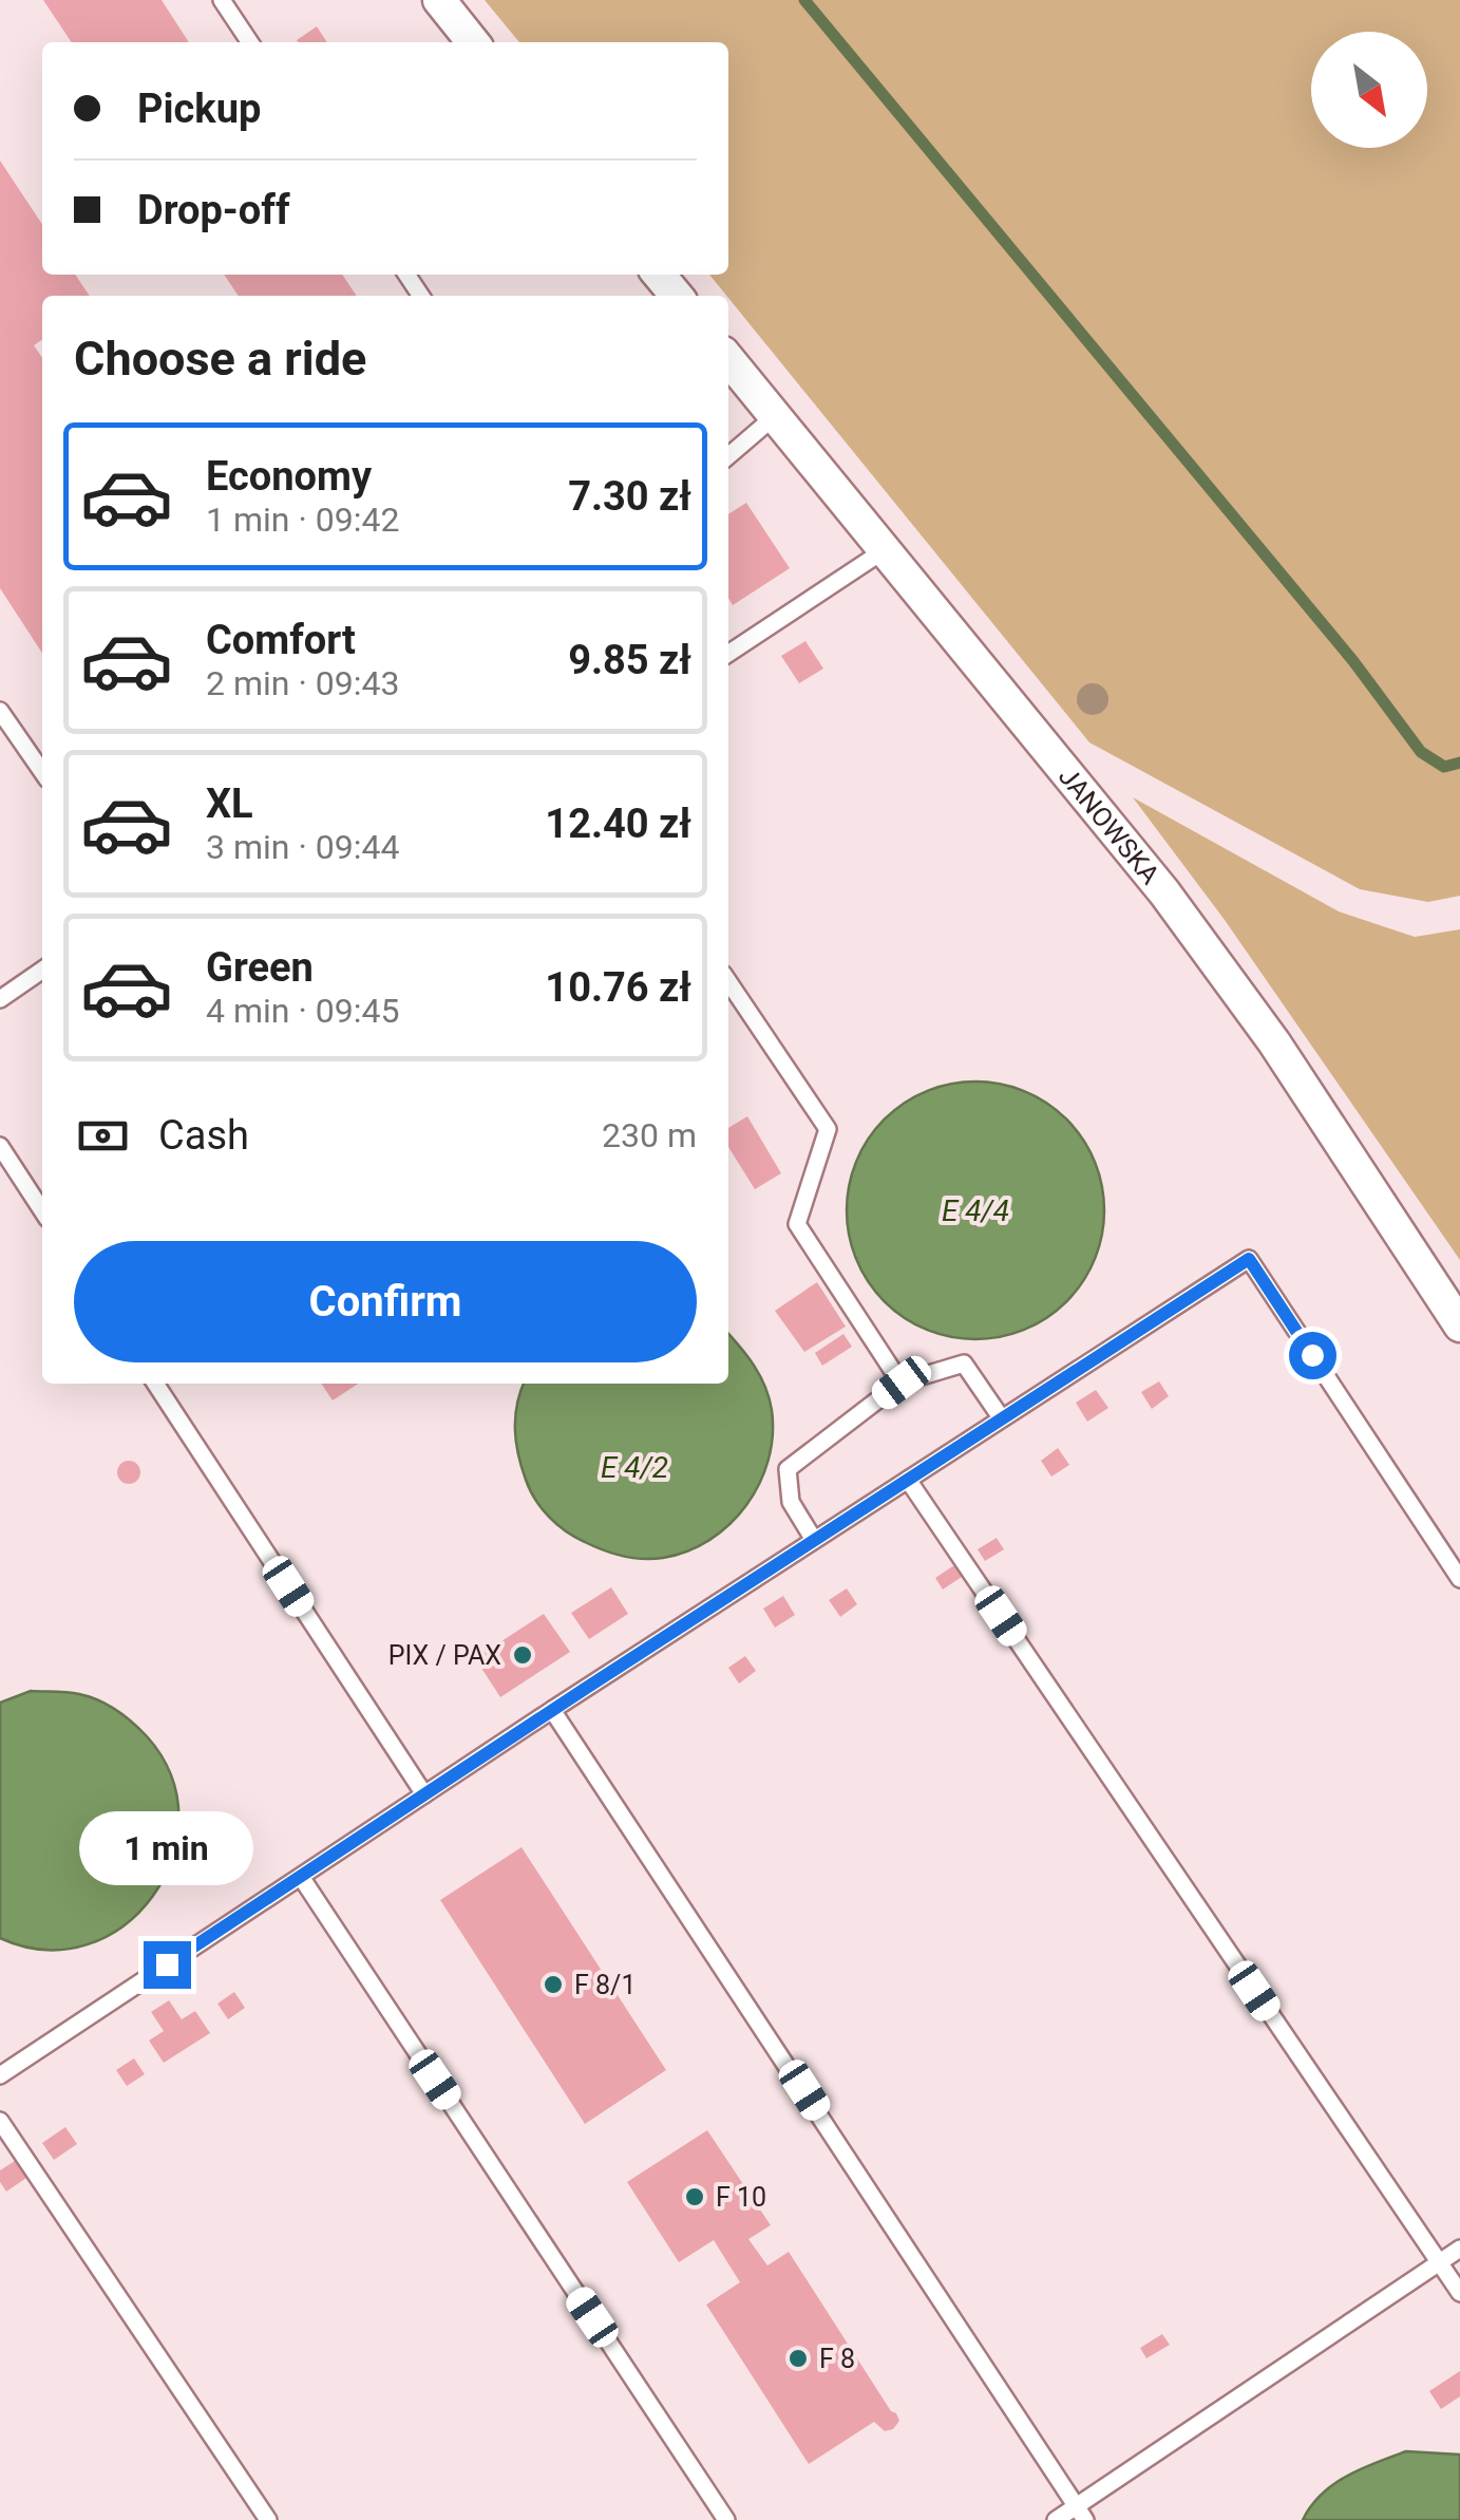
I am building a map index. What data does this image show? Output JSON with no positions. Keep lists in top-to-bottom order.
{
  "streets": {
    "street": ["JANOWSKA"]
  },
  "water": ["E 4/4", "E 4/2"],
  "places": [
    "PIX / PAX",
    "F 8/1",
    "F 10",
    "F 8"
  ],
  "north": "bottom right",
  "page": {
    "banner": ["Pickup", "Drop-off"],
    "heading": "Choose a ride",
    "list": [
      {
        "name": "Economy",
        "note": "1 min · 09:42",
        "value": "7.30 zł"
      },
      {
        "name": "Comfort",
        "note": "2 min · 09:43",
        "value": "9.85 zł"
      },
      {
        "name": "XL",
        "note": "3 min · 09:44",
        "value": "12.40 zł"
      },
      {
        "name": "Green",
        "note": "4 min · 09:45",
        "value": "10.76 zł"
      }
    ],
    "pay": ["Cash", "230 m"],
    "buttons": "Confirm",
    "bubble": "1 min"
  }
}
